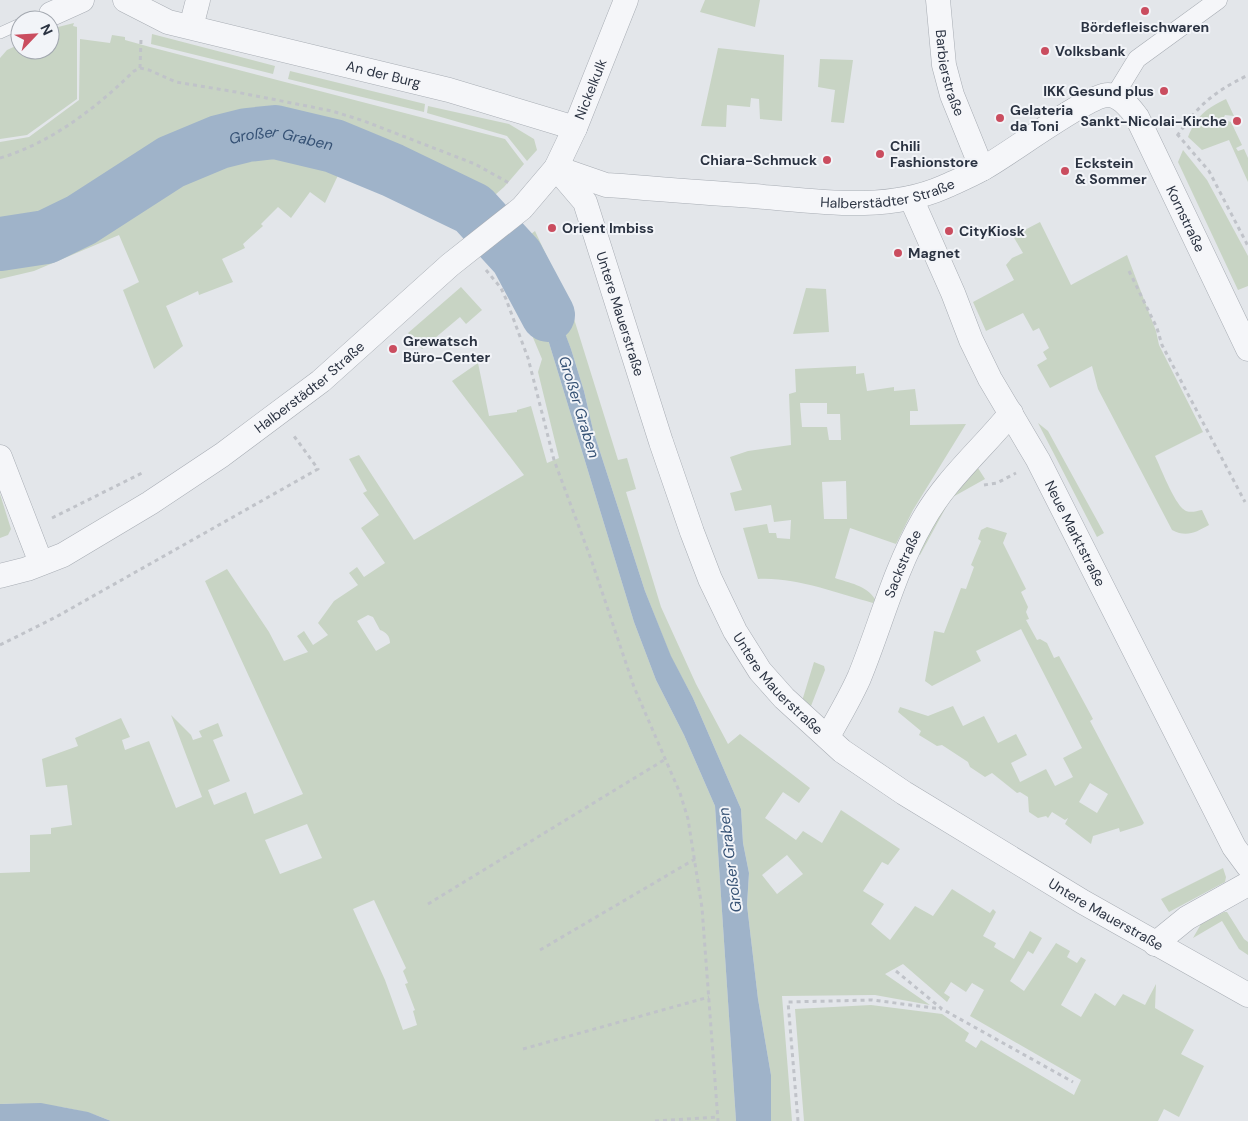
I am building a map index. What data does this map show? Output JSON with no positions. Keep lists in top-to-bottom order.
{
  "streets": {
    "street": [
      "Barbierstraße",
      "An der Burg",
      "Nickelkulk",
      "Halberstädter Straße",
      "Kornstraße",
      "Untere Mauerstraße",
      "Neue Marktstraße",
      "Sackstraße"
    ]
  },
  "crossings": [
    ["Barbierstraße", "Halberstädter Straße"],
    ["An der Burg", "Nickelkulk"],
    ["Nickelkulk", "Halberstädter Straße"],
    ["Nickelkulk", "Untere Mauerstraße"],
    ["Halberstädter Straße", "Kornstraße"],
    ["Halberstädter Straße", "Untere Mauerstraße"],
    ["Halberstädter Straße", "Neue Marktstraße"],
    ["Untere Mauerstraße", "Sackstraße"],
    ["Neue Marktstraße", "Sackstraße"]
  ],
  "water": ["Großer Graben"],
  "places": [
    "Bördefleischwaren",
    "Volksbank",
    "IKK Gesund plus",
    "Gelateria da Toni",
    "Sankt-Nicolai-Kirche",
    "Chili Fashionstore",
    "Chiara-Schmuck",
    "Eckstein & Sommer",
    "Orient Imbiss",
    "CityKiosk",
    "Magnet",
    "Grewatsch Büro-Center"
  ],
  "north": "top right"
}
